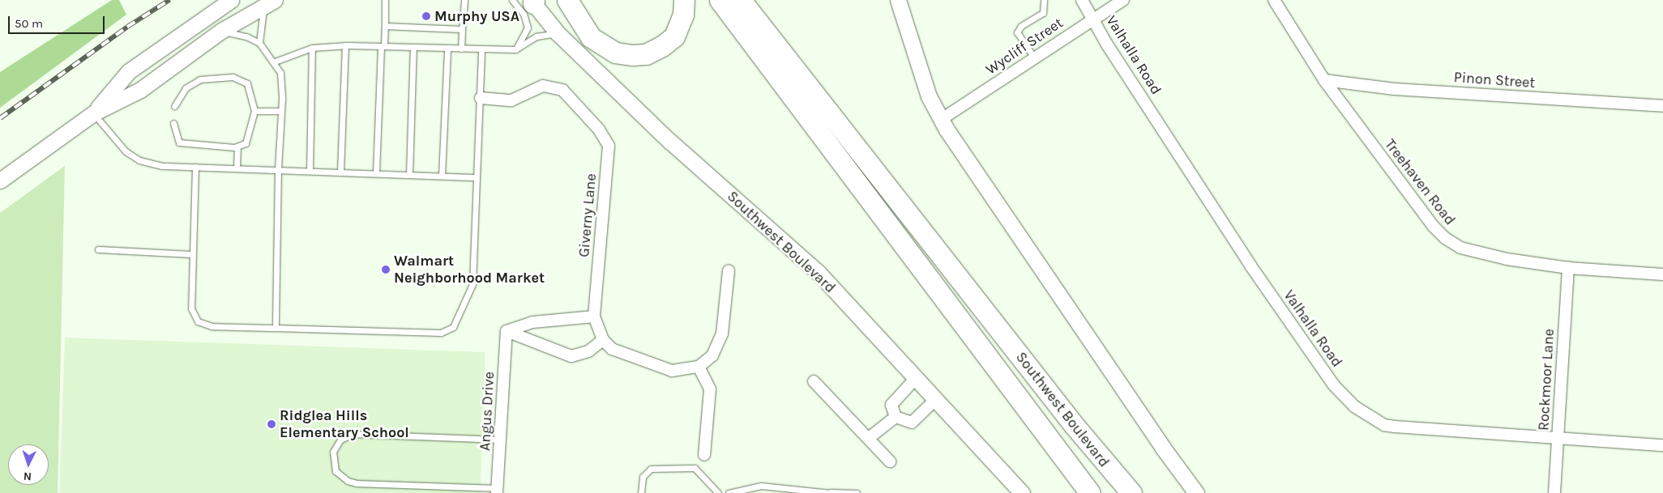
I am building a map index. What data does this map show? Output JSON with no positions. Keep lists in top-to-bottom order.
{
  "streets": {
    "highway": ["Southwest Boulevard"],
    "street": [
      "Wycliff Street",
      "Valhalla Road",
      "Pinon Street",
      "Treehaven Road",
      "Giverny Lane",
      "Rockmoor Lane",
      "Angus Drive"
    ]
  },
  "crossings": [
    ["Wycliff Street", "Valhalla Road"],
    ["Valhalla Road", "Rockmoor Lane"],
    ["Pinon Street", "Treehaven Road"],
    ["Treehaven Road", "Rockmoor Lane"]
  ],
  "places": ["Murphy USA", "Walmart Neighborhood Market", "Ridglea Hills Elementary School"],
  "scale_bar": "50 m",
  "north": "bottom"
}
